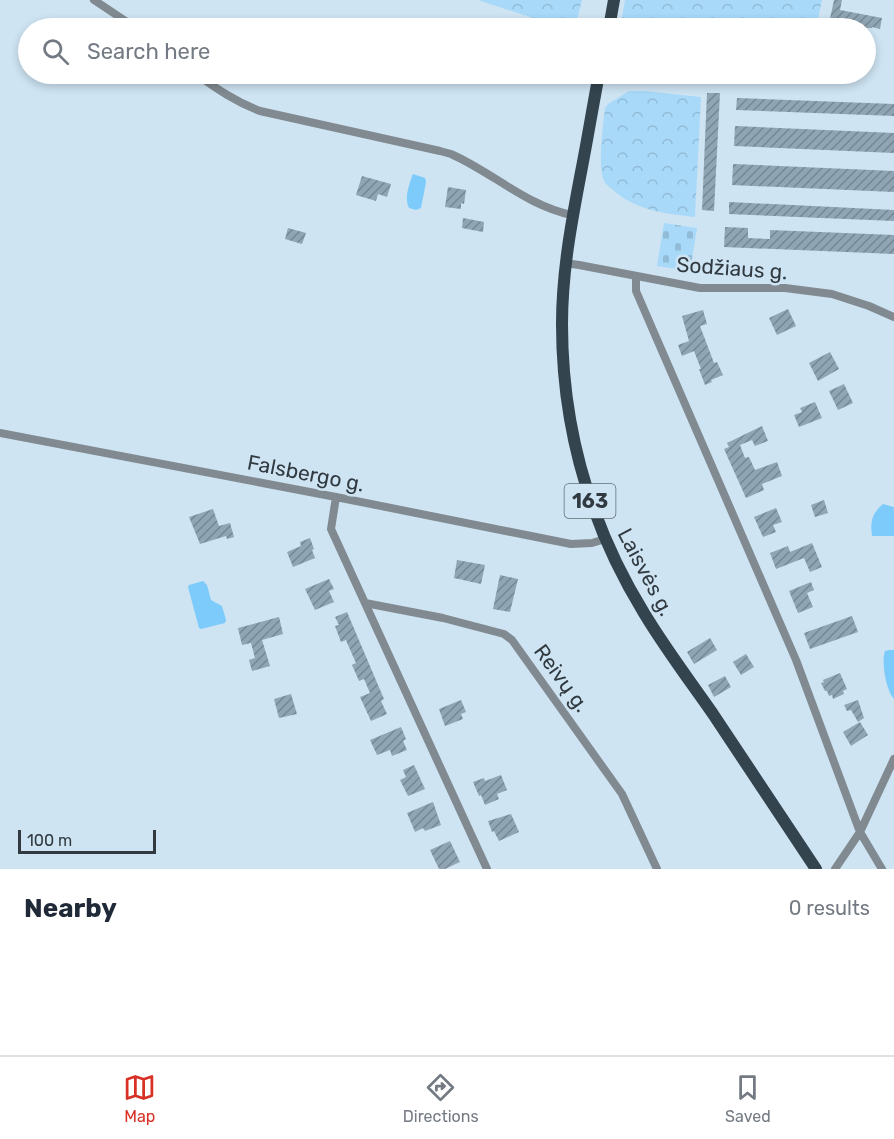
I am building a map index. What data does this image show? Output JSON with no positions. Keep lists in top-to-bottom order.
{
  "streets": {
    "main road": ["163", "Laisvės g."],
    "street": ["Sodžiaus g.", "Falsbergo g.", "Reivų g."]
  },
  "crossings": [
    ["Sodžiaus g.", "Laisvės g."],
    ["Falsbergo g.", "Laisvės g."]
  ],
  "scale_bar": "100 m",
  "page": {
    "search": "Search here",
    "scale": "100 m",
    "heading": ["Nearby", "0 results"],
    "nav": ["Map", "Directions", "Saved"]
  }
}
